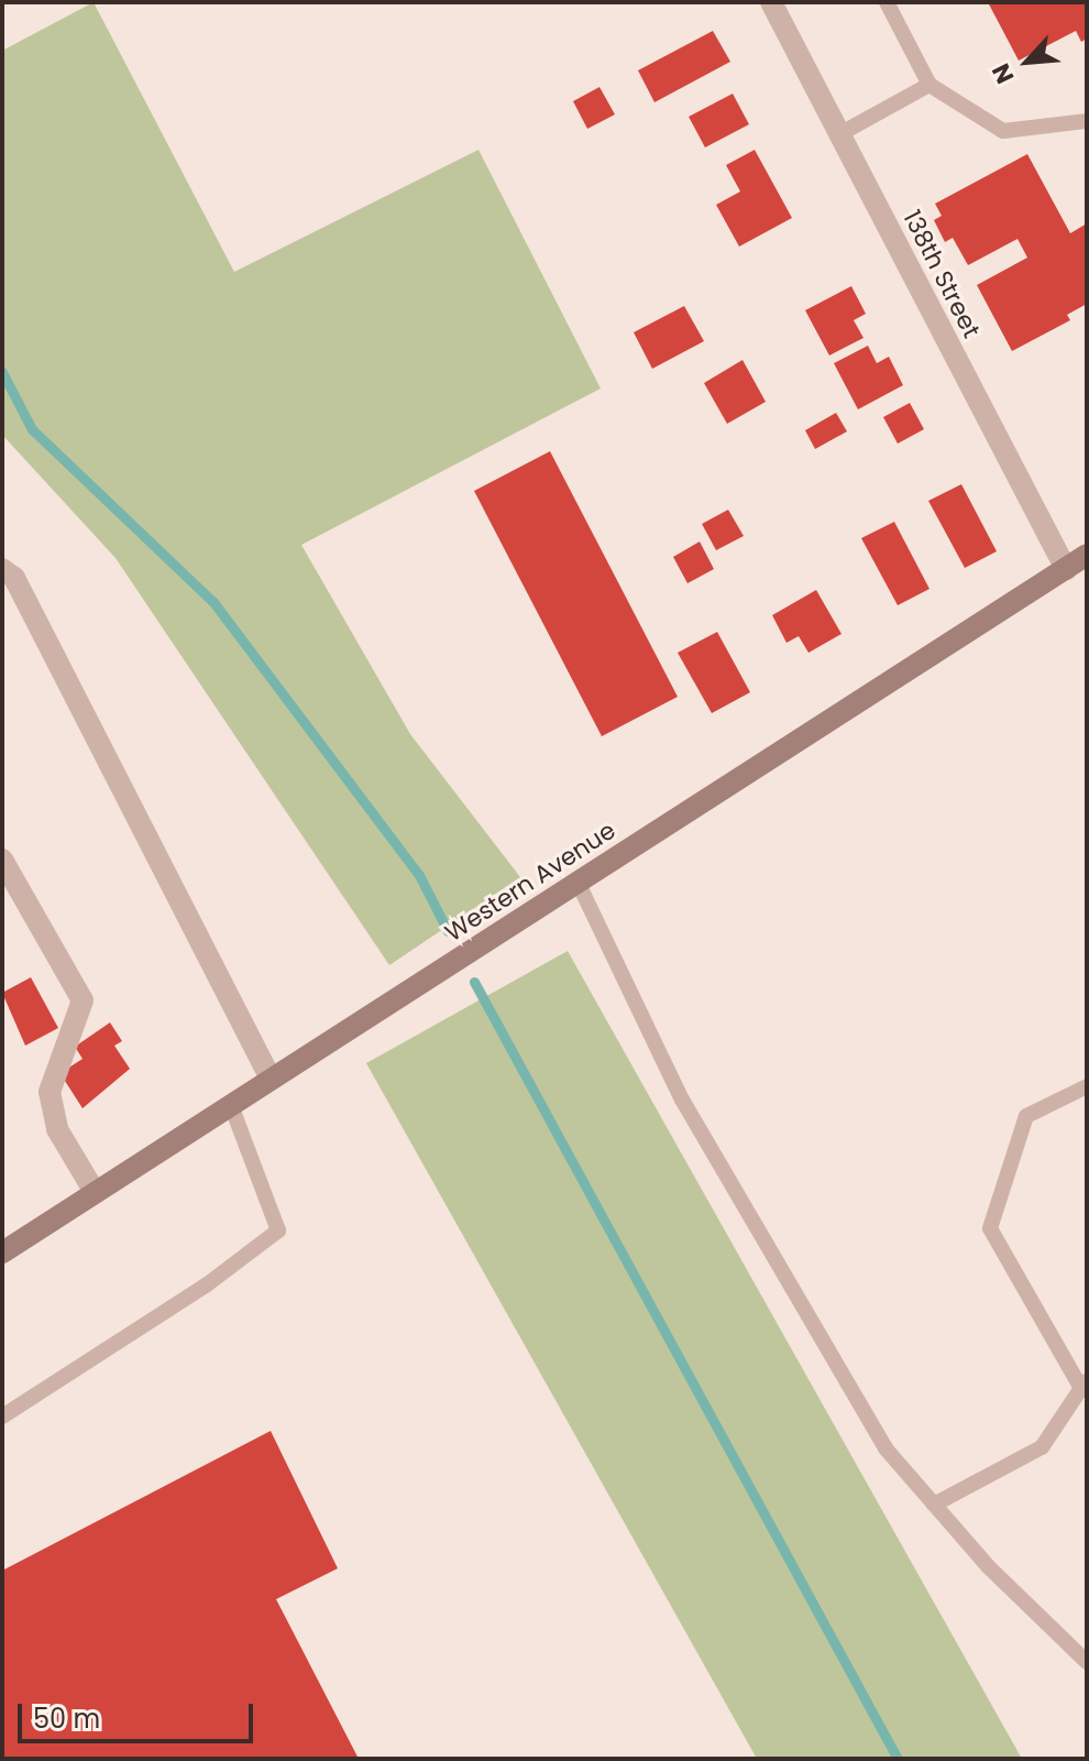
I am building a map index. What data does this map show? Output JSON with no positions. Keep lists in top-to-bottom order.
{
  "streets": {
    "main road": ["Western Avenue"],
    "street": ["138th Street"]
  },
  "crossings": [
    ["138th Street", "Western Avenue"]
  ],
  "scale_bar": "50 m",
  "north": "bottom left"
}
